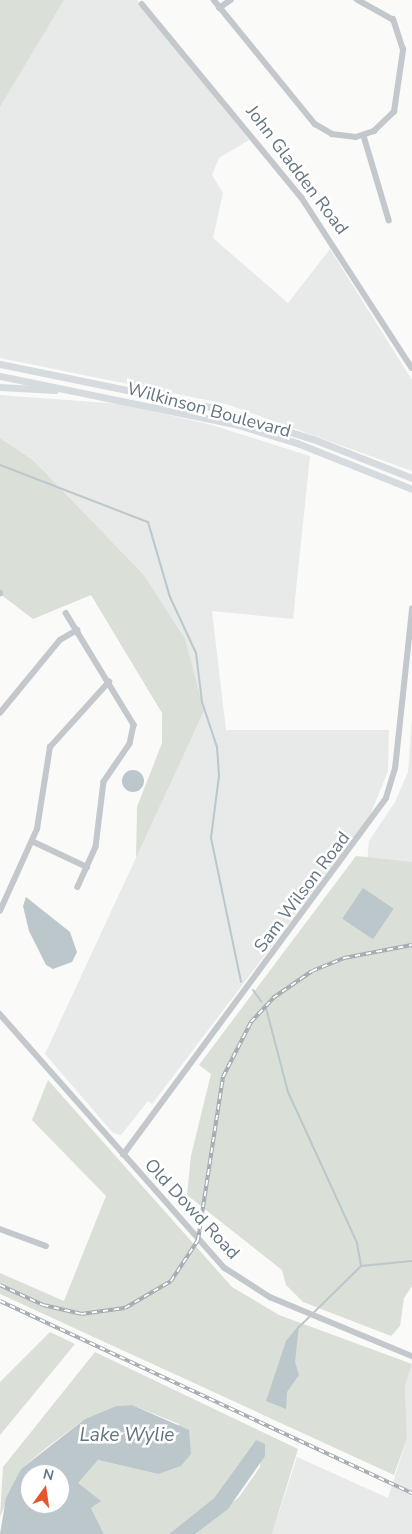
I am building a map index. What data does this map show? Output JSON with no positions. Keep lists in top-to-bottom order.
{
  "streets": {
    "main road": ["Wilkinson Boulevard"],
    "street": ["John Gladden Road", "Sam Wilson Road", "Old Dowd Road"]
  },
  "crossings": [
    ["Sam Wilson Road", "Old Dowd Road"]
  ],
  "water": ["Lake Wylie"],
  "north": "top"
}
